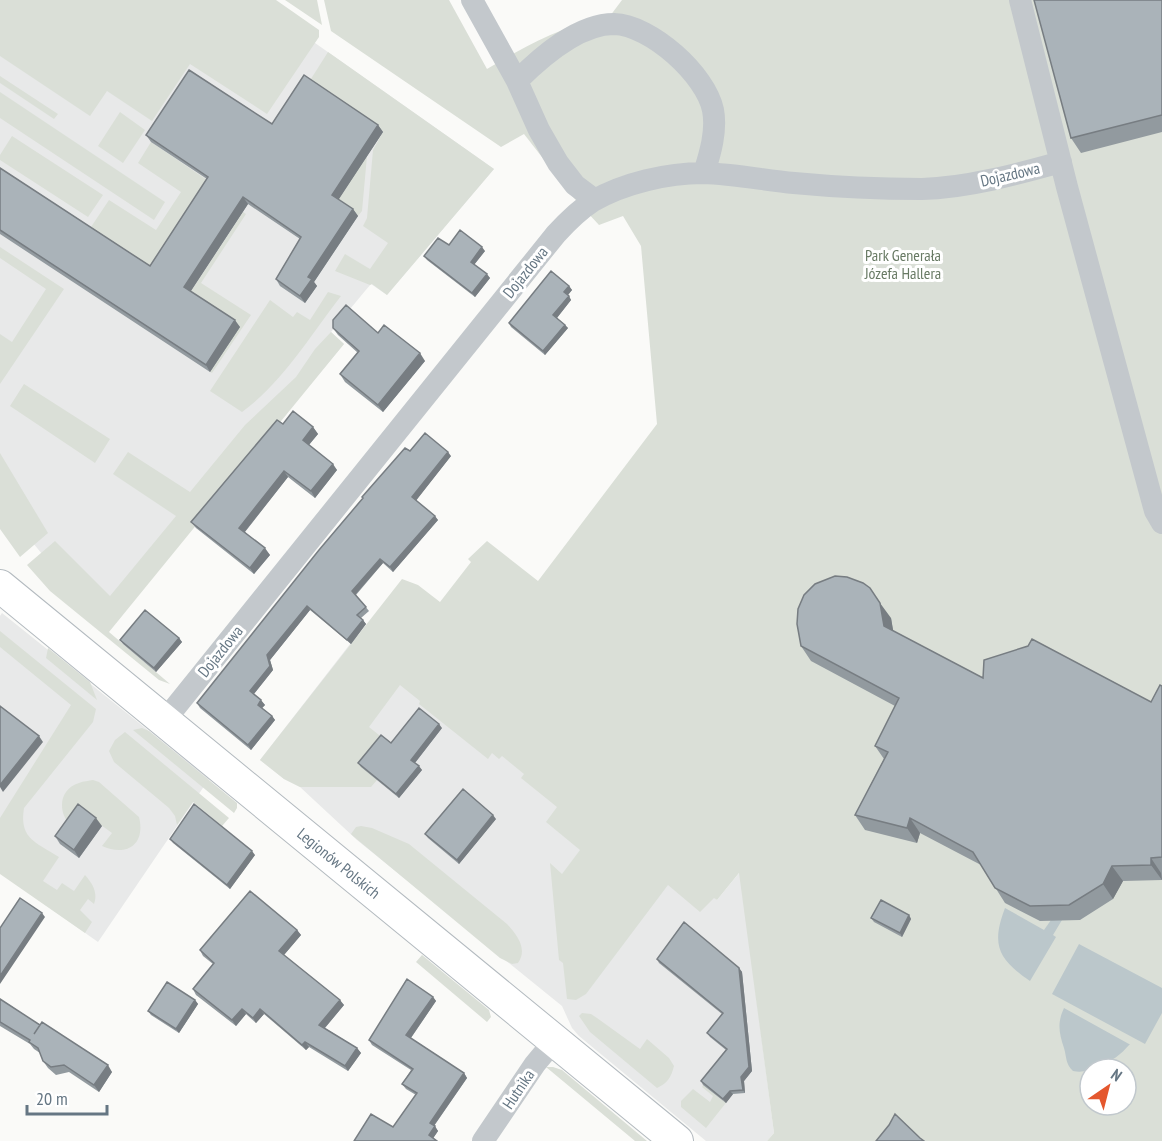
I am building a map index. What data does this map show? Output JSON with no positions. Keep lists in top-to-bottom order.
{
  "streets": {
    "street": ["Dojazdowa", "Legionów Polskich", "Hutnika"]
  },
  "crossings": [
    ["Dojazdowa", "Legionów Polskich"],
    ["Legionów Polskich", "Hutnika"]
  ],
  "parks": ["Park Generała Józefa Hallera"],
  "scale_bar": "20 m",
  "north": "top right"
}
